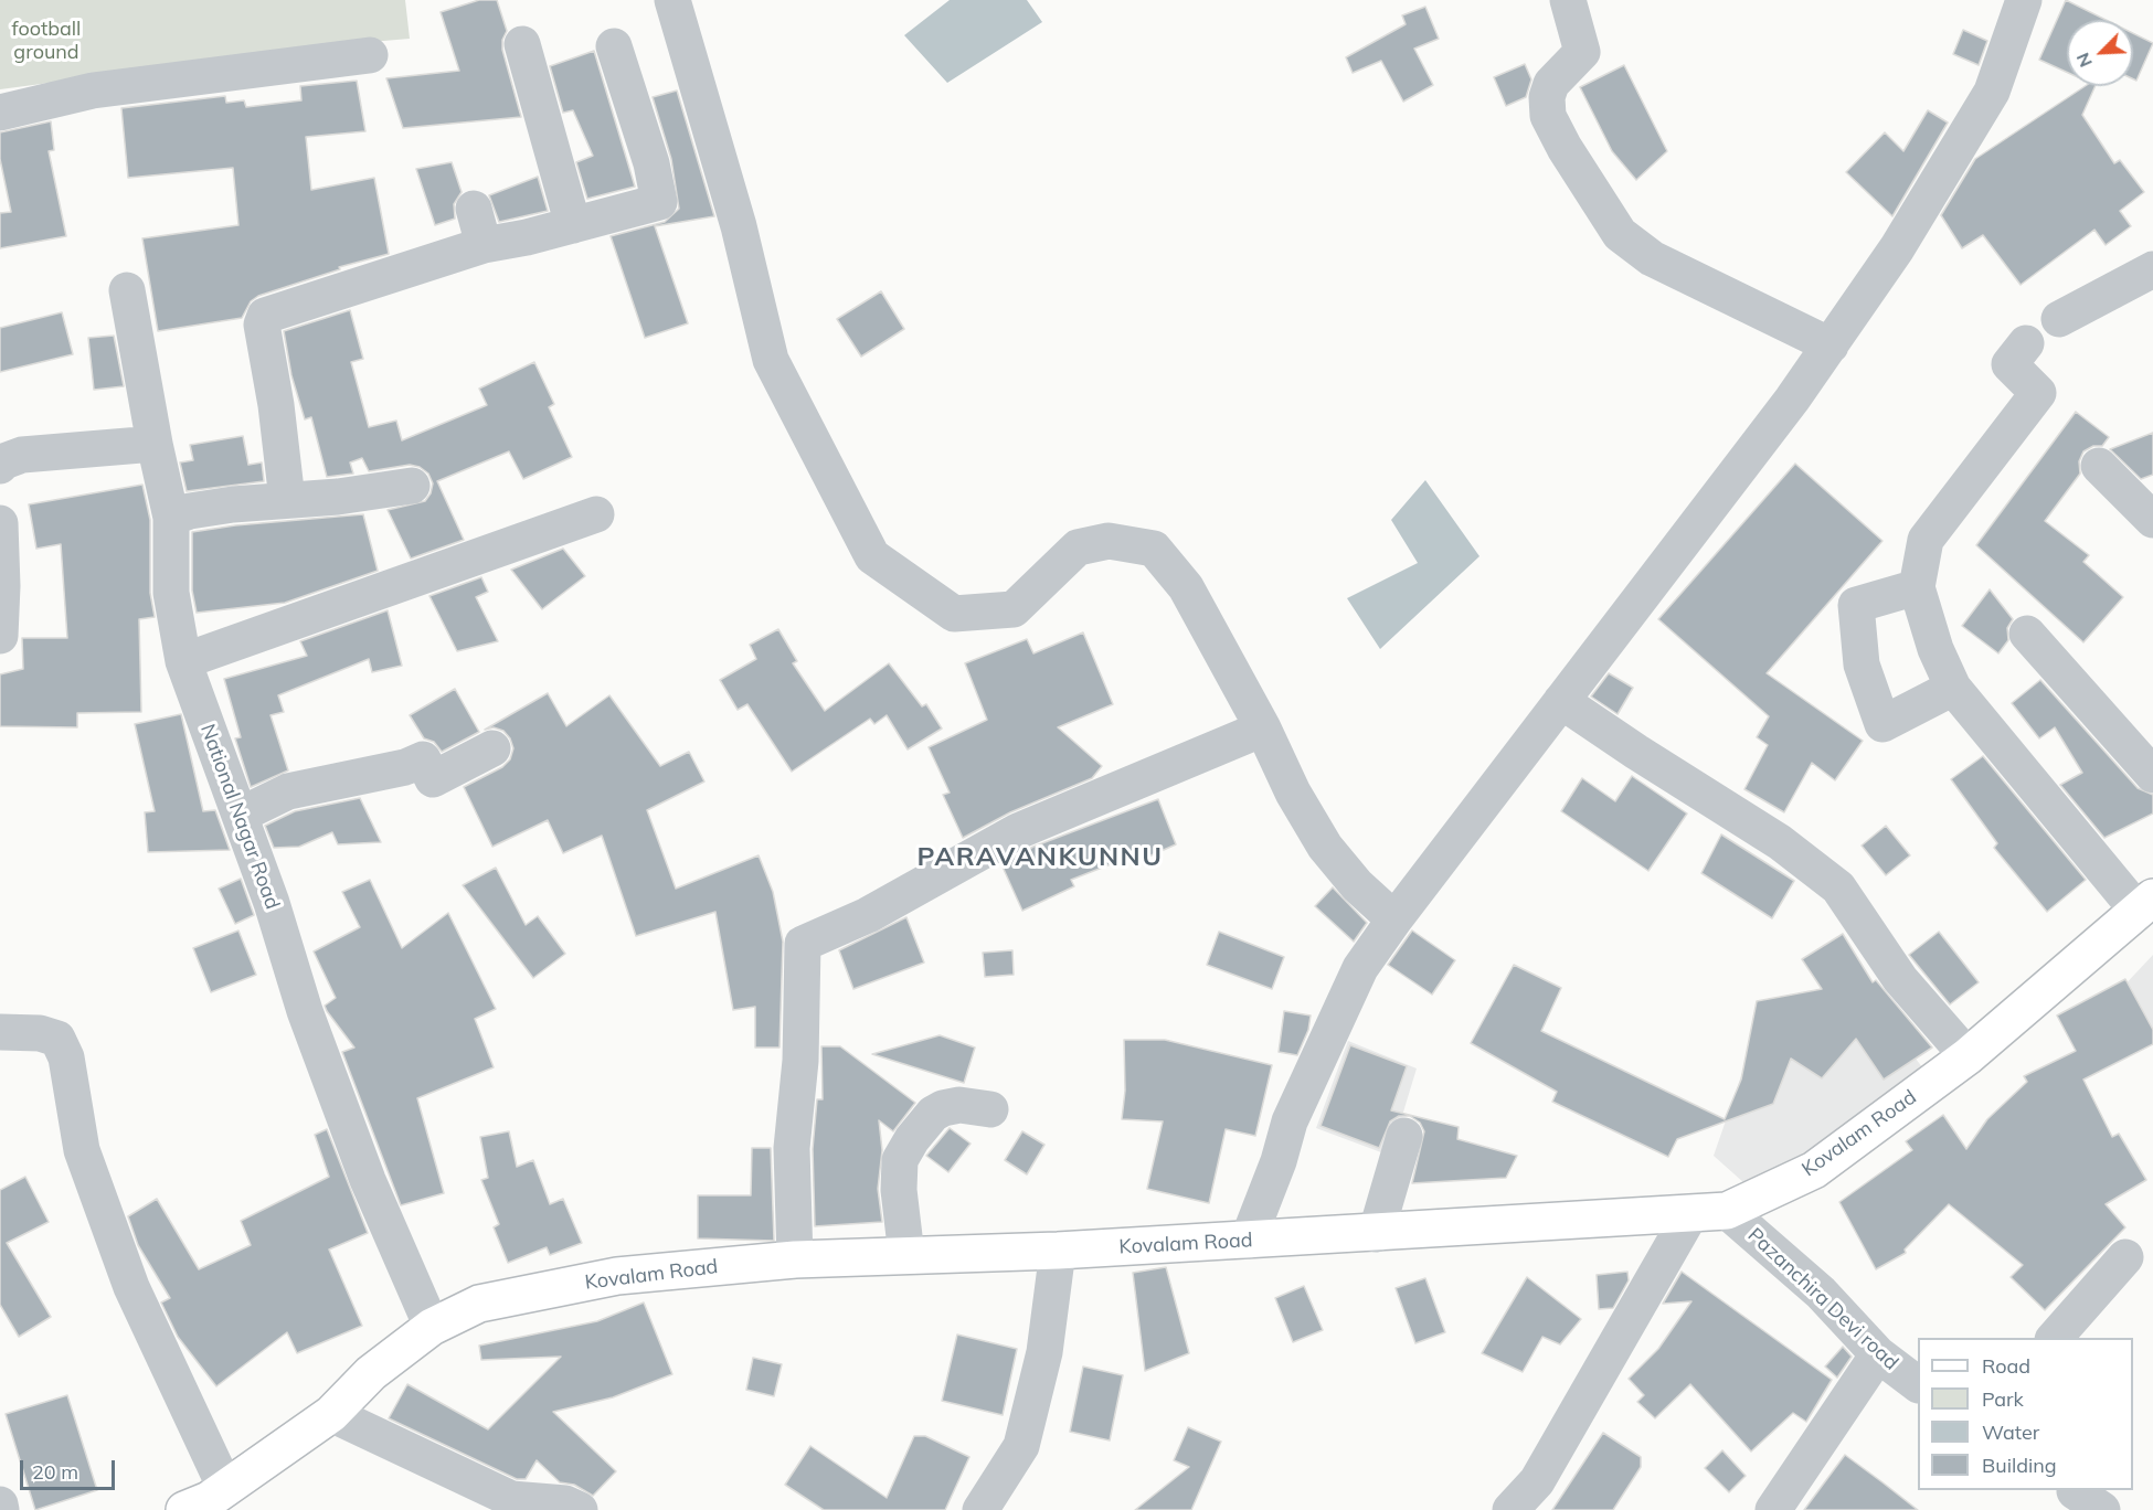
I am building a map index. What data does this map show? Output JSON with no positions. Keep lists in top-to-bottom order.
{
  "streets": {
    "main road": ["Kovalam Road"],
    "street": ["National Nagar Road", "Pazanchira Devi road"]
  },
  "crossings": [
    ["National Nagar Road", "Kovalam Road"],
    ["Kovalam Road", "Pazanchira Devi road"]
  ],
  "districts": ["PARAVANKUNNU"],
  "parks": ["football ground"],
  "legend": [
    "Road",
    "Park",
    "Water",
    "Building"
  ],
  "scale_bar": "20 m",
  "north": "bottom left"
}
